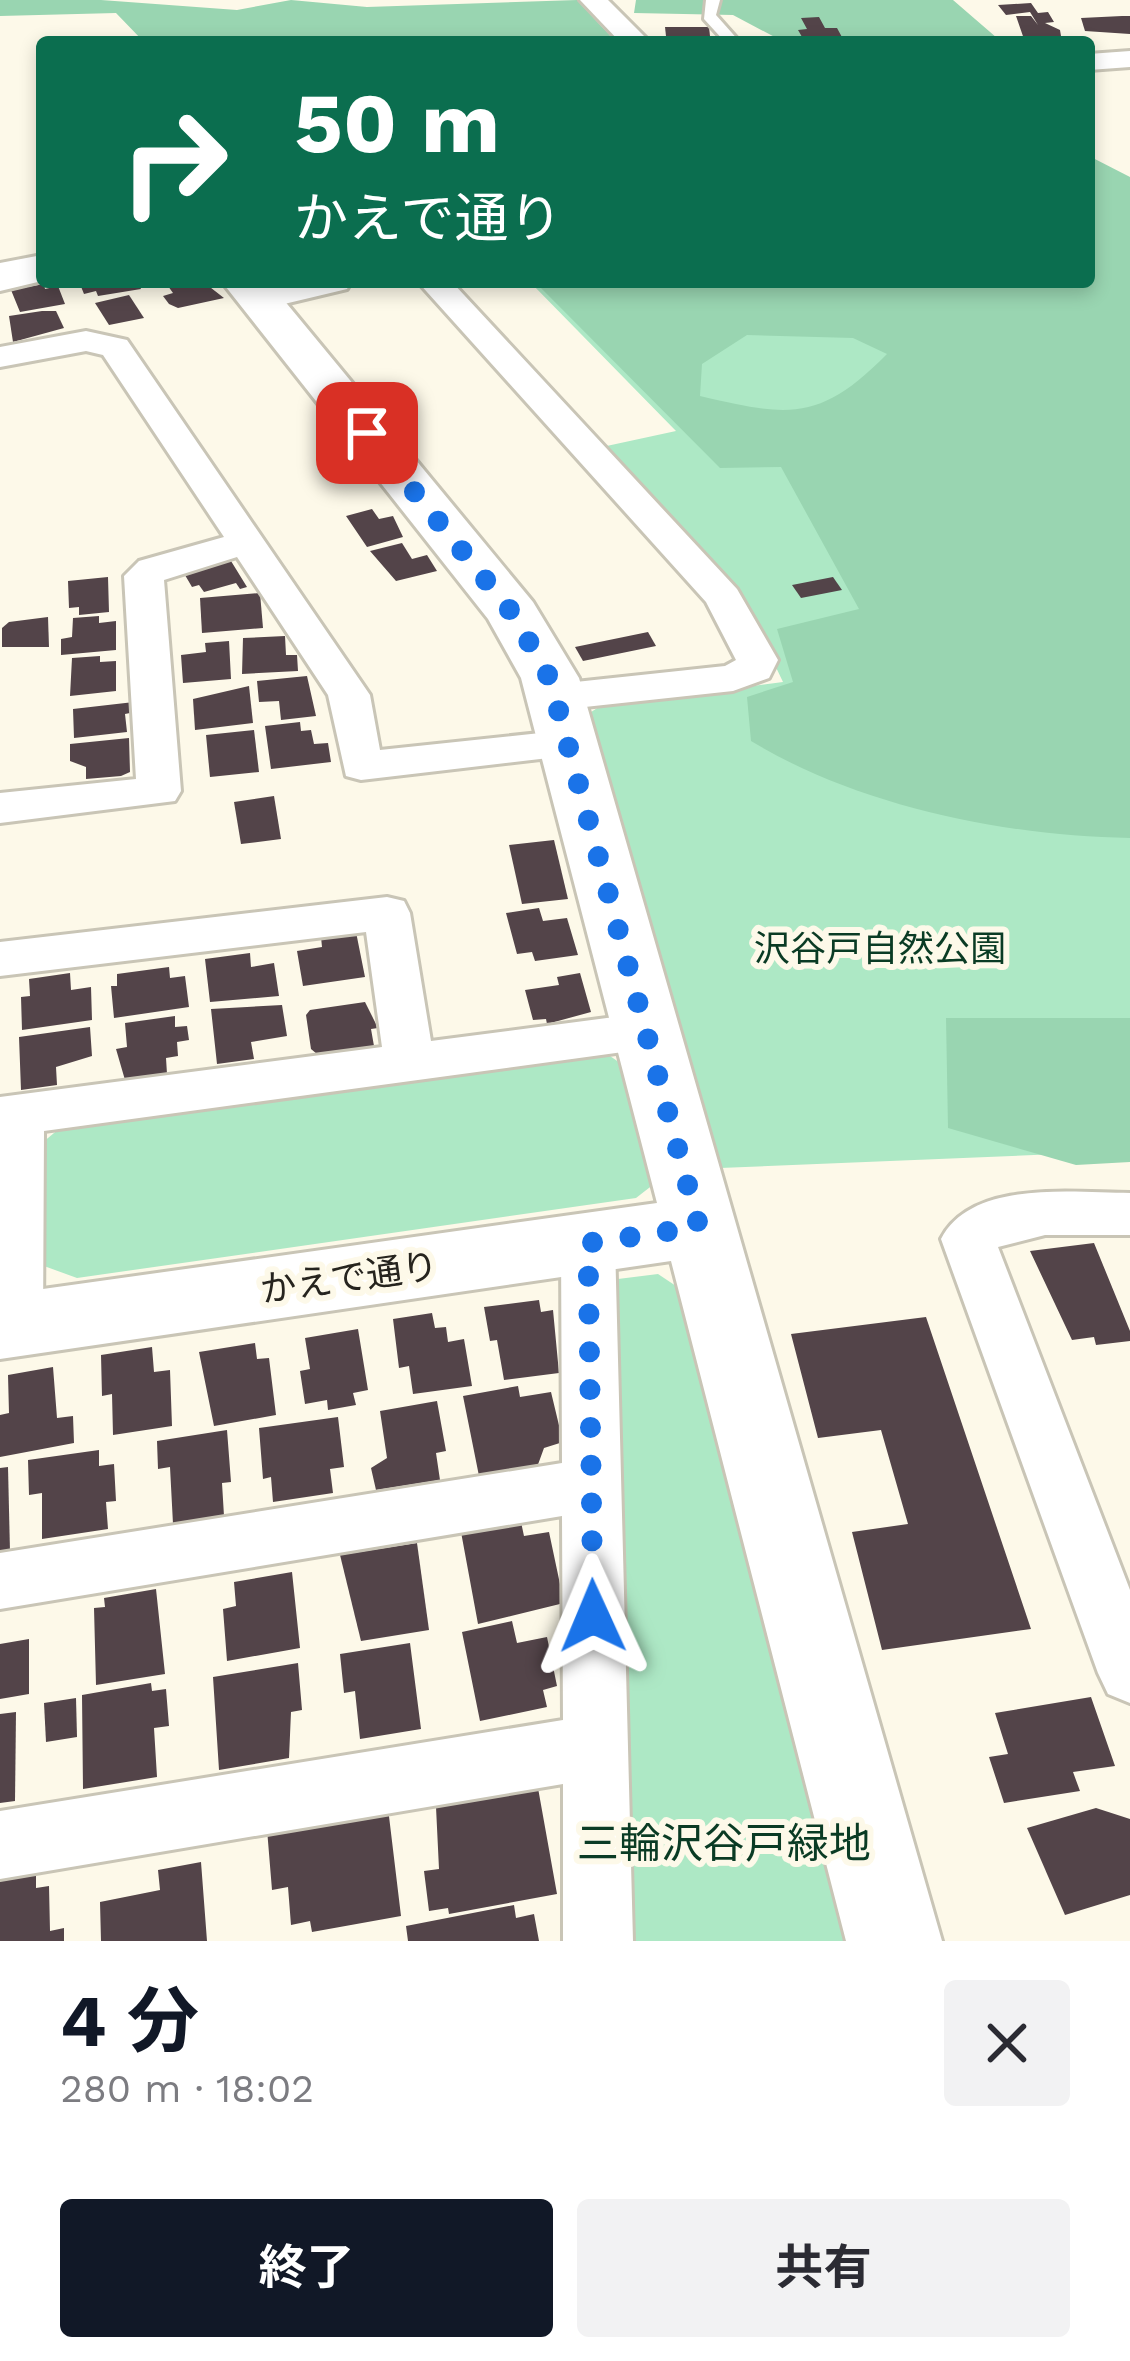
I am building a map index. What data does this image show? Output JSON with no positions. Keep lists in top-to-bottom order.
{
  "streets": {
    "street": ["かえで通り"]
  },
  "parks": ["沢谷戸自然公園", "三輪沢谷戸緑地"],
  "page": {
    "turn": ["50 m", "かえで通り"],
    "heading": ["4 分", "280 m · 18:02"],
    "buttons": ["終了", "共有"]
  }
}
